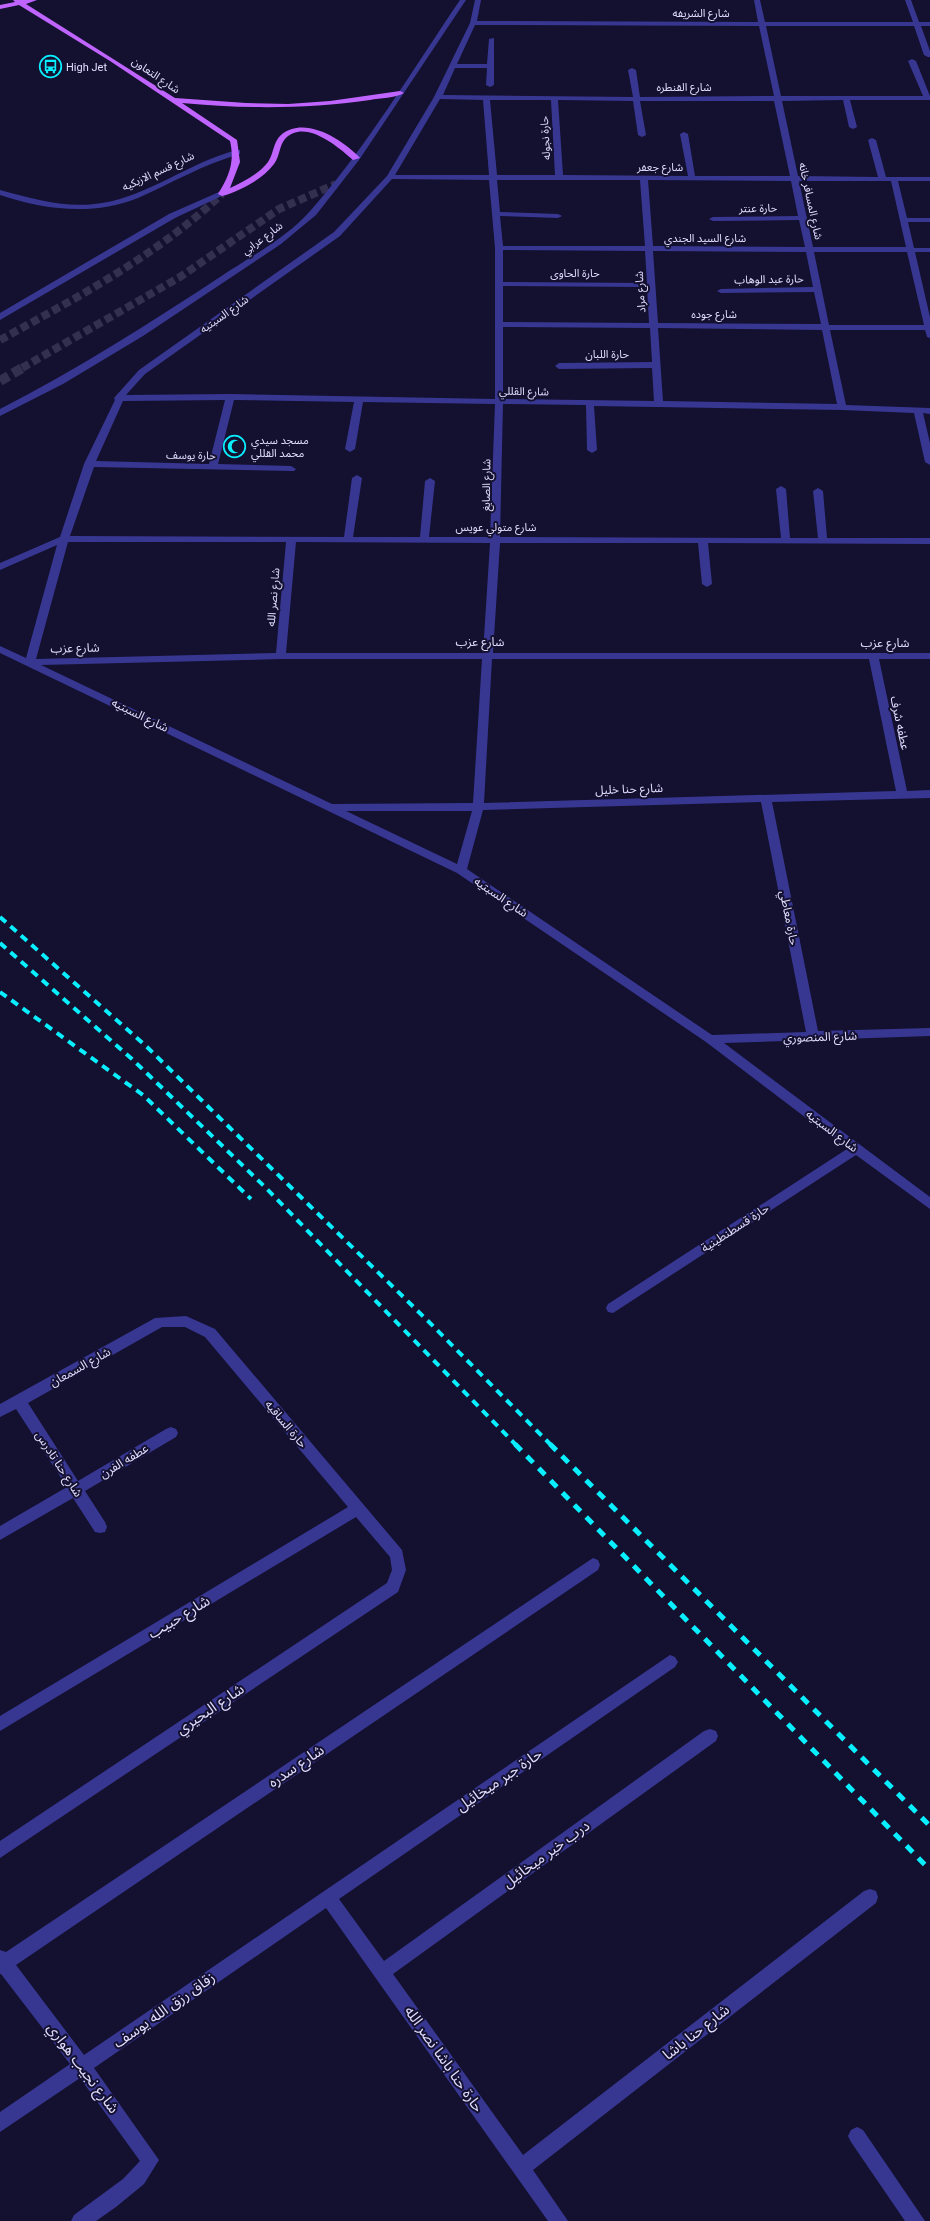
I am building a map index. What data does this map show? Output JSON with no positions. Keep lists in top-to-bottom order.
{
  "streets": {
    "main road": ["شارع التعاون"],
    "street": [
      "شارع الشريفه",
      "شارع القنطره",
      "حارة نجوله",
      "شارع جعفر",
      "شارع قسم الازبكيه",
      "شارع المسافر خانه",
      "حارة عنتر",
      "شارع عرابي",
      "شارع السيد الجندي",
      "حارة الحاوى",
      "حارة عبد الوهاب",
      "شارع مراد",
      "شارع السبتيه",
      "شارع جوده",
      "حارة اللبان",
      "شارع القللي",
      "حارة يوسف",
      "شارع الصايغ",
      "شارع متولي عويس",
      "شارع نصر الله",
      "شارع عزب",
      "عطفه شرف",
      "شارع حنا خليل",
      "حارة معاطي",
      "شارع المنصوري",
      "حارة قسطنطينية",
      "شارع السمعان",
      "حارة الساقيه",
      "عطفه الفرن",
      "شارع حنا تادرس",
      "شارع حبيب",
      "شارع البحيري",
      "شارع سدره",
      "حارة جبر ميخائيل",
      "درب خير ميخائيل",
      "زقاق رزق الله يوسف",
      "شارع حنا باشا",
      "حارة حنا باشا نصر الله",
      "شارع نجيب هواري"
    ]
  },
  "crossings": [
    ["شارع الشريفه", "شارع المسافر خانه"],
    ["شارع الشريفه", "شارع السبتيه"],
    ["شارع التعاون", "شارع قسم الازبكيه"],
    ["شارع القنطره", "حارة نجوله"],
    ["شارع القنطره", "شارع المسافر خانه"],
    ["شارع القنطره", "شارع السبتيه"],
    ["شارع القنطره", "شارع الصايغ"],
    ["حارة نجوله", "شارع جعفر"],
    ["شارع جعفر", "شارع المسافر خانه"],
    ["شارع جعفر", "شارع مراد"],
    ["شارع جعفر", "شارع السبتيه"],
    ["شارع جعفر", "شارع الصايغ"],
    ["شارع المسافر خانه", "حارة عنتر"],
    ["شارع المسافر خانه", "شارع السيد الجندي"],
    ["شارع المسافر خانه", "حارة عبد الوهاب"],
    ["شارع المسافر خانه", "شارع جوده"],
    ["شارع المسافر خانه", "شارع القللي"],
    ["شارع السيد الجندي", "شارع مراد"],
    ["شارع السيد الجندي", "شارع الصايغ"],
    ["حارة الحاوى", "شارع مراد"],
    ["حارة الحاوى", "شارع الصايغ"],
    ["شارع مراد", "شارع جوده"],
    ["شارع مراد", "حارة اللبان"],
    ["شارع مراد", "شارع القللي"],
    ["شارع السبتيه", "شارع القللي"],
    ["شارع السبتيه", "حارة يوسف"],
    ["شارع السبتيه", "شارع الصايغ"],
    ["شارع السبتيه", "شارع متولي عويس"],
    ["شارع السبتيه", "شارع عزب"],
    ["شارع السبتيه", "شارع حنا خليل"],
    ["شارع السبتيه", "شارع المنصوري"],
    ["شارع السبتيه", "حارة قسطنطينية"],
    ["شارع جوده", "شارع الصايغ"],
    ["شارع القللي", "شارع الصايغ"],
    ["شارع الصايغ", "شارع متولي عويس"],
    ["شارع الصايغ", "شارع عزب"],
    ["شارع الصايغ", "شارع حنا خليل"],
    ["شارع متولي عويس", "شارع نصر الله"],
    ["شارع نصر الله", "شارع عزب"],
    ["شارع عزب", "عطفه شرف"],
    ["عطفه شرف", "شارع حنا خليل"],
    ["شارع حنا خليل", "حارة معاطي"],
    ["حارة معاطي", "شارع المنصوري"],
    ["شارع السمعان", "حارة الساقيه"],
    ["شارع السمعان", "شارع حنا تادرس"],
    ["حارة الساقيه", "شارع حبيب"],
    ["حارة الساقيه", "شارع البحيري"],
    ["عطفه الفرن", "شارع حنا تادرس"],
    ["شارع سدره", "شارع نجيب هواري"],
    ["حارة جبر ميخائيل", "زقاق رزق الله يوسف"],
    ["حارة جبر ميخائيل", "حارة حنا باشا نصر الله"],
    ["درب خير ميخائيل", "حارة حنا باشا نصر الله"],
    ["زقاق رزق الله يوسف", "حارة حنا باشا نصر الله"],
    ["زقاق رزق الله يوسف", "شارع نجيب هواري"],
    ["شارع حنا باشا", "حارة حنا باشا نصر الله"]
  ],
  "places": {
    "bus stop": ["High Jet"],
    "mosque": ["مسجد سيدي محمد القللي"]
  }
}
